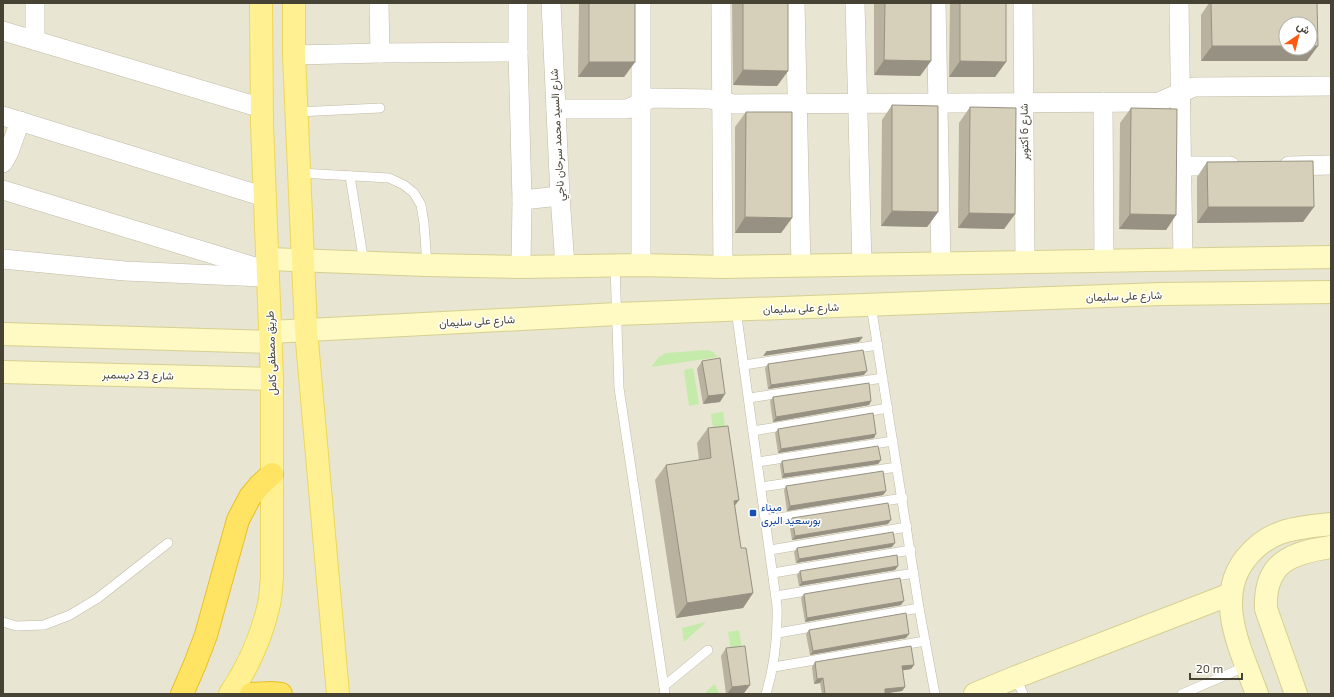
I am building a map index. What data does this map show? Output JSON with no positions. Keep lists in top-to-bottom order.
{
  "streets": {
    "main road": ["طريق مصطفى كامل"],
    "street": [
      "شارع 6 أكتوبر",
      "شارع السيد محمد سرحان ناجي",
      "شارع على سليمان",
      "شارع 23 ديسمبر"
    ]
  },
  "crossings": [
    ["شارع على سليمان", "طريق مصطفى كامل"],
    ["طريق مصطفى كامل", "شارع 23 ديسمبر"]
  ],
  "places": {
    "transit": ["ميناء بورسعيد البرى"]
  },
  "scale_bar": "20 m",
  "north": "top right"
}
